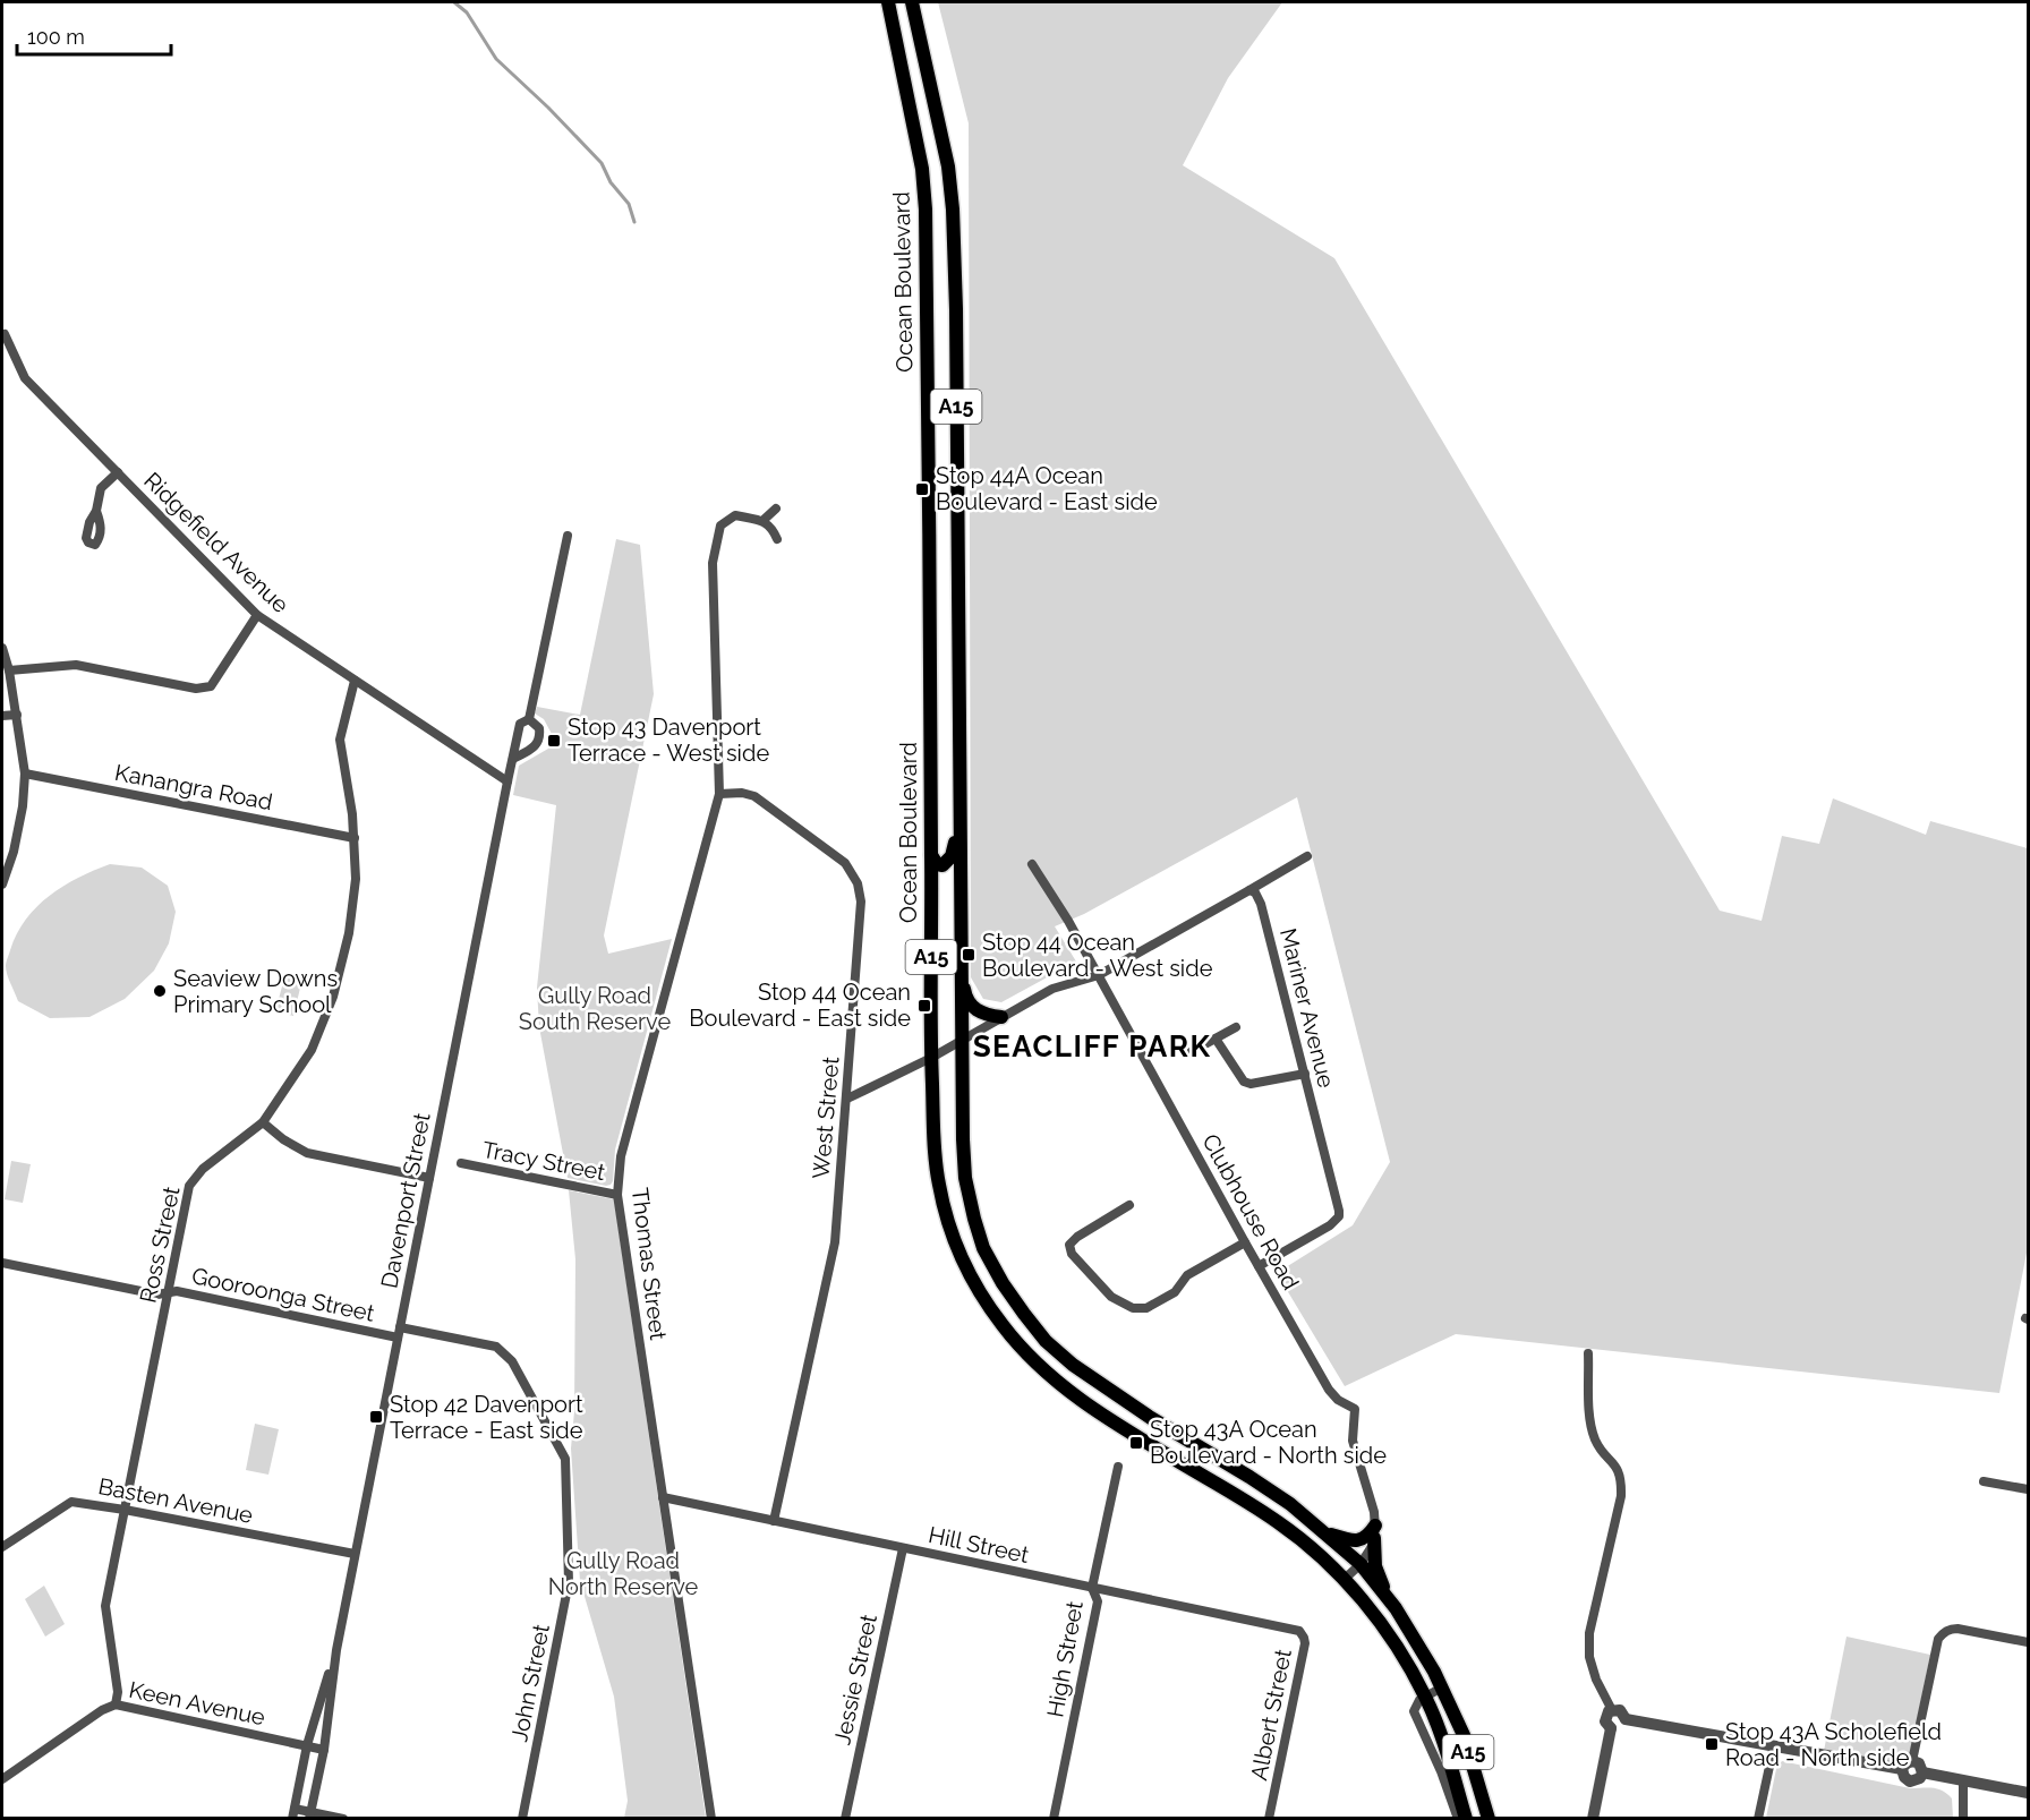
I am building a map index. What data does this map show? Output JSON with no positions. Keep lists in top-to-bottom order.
{
  "streets": {
    "main road": ["Ocean Boulevard", "A15"],
    "street": [
      "Ridgefield Avenue",
      "Kanangra Road",
      "Mariner Avenue",
      "West Street",
      "Tracy Street",
      "Davenport Street",
      "Clubhouse Road",
      "Ross Street",
      "Thomas Street",
      "Gooroonga Street",
      "Basten Avenue",
      "Hill Street",
      "High Street",
      "Jessie Street",
      "John Street",
      "Keen Avenue",
      "Albert Street"
    ]
  },
  "crossings": [
    ["Ridgefield Avenue", "Davenport Street"],
    ["Ridgefield Avenue", "Ross Street"],
    ["Kanangra Road", "Ross Street"],
    ["Mariner Avenue", "Clubhouse Road"],
    ["West Street", "Thomas Street"],
    ["West Street", "Hill Street"],
    ["Tracy Street", "Thomas Street"],
    ["Davenport Street", "Gooroonga Street"],
    ["Davenport Street", "Basten Avenue"],
    ["Davenport Street", "John Street"],
    ["Ross Street", "Gooroonga Street"],
    ["Ross Street", "Basten Avenue"],
    ["Ross Street", "Keen Avenue"],
    ["Thomas Street", "Hill Street"],
    ["Gooroonga Street", "John Street"],
    ["Hill Street", "High Street"],
    ["Hill Street", "Jessie Street"],
    ["Hill Street", "Albert Street"]
  ],
  "districts": ["SEACLIFF PARK"],
  "parks": ["Gully Road South Reserve", "Gully Road North Reserve"],
  "places": {
    "transit": [
      "Stop 44A Ocean Boulevard - East side",
      "Stop 43 Davenport Terrace - West side",
      "Stop 44 Ocean Boulevard - West side",
      "Stop 44 Ocean Boulevard - East side",
      "Stop 42 Davenport Terrace - East side",
      "Stop 43A Ocean Boulevard - North side",
      "Stop 43A Scholefield Road - North side"
    ],
    "other": ["Seaview Downs Primary School"]
  },
  "scale_bar": "100 m"
}
